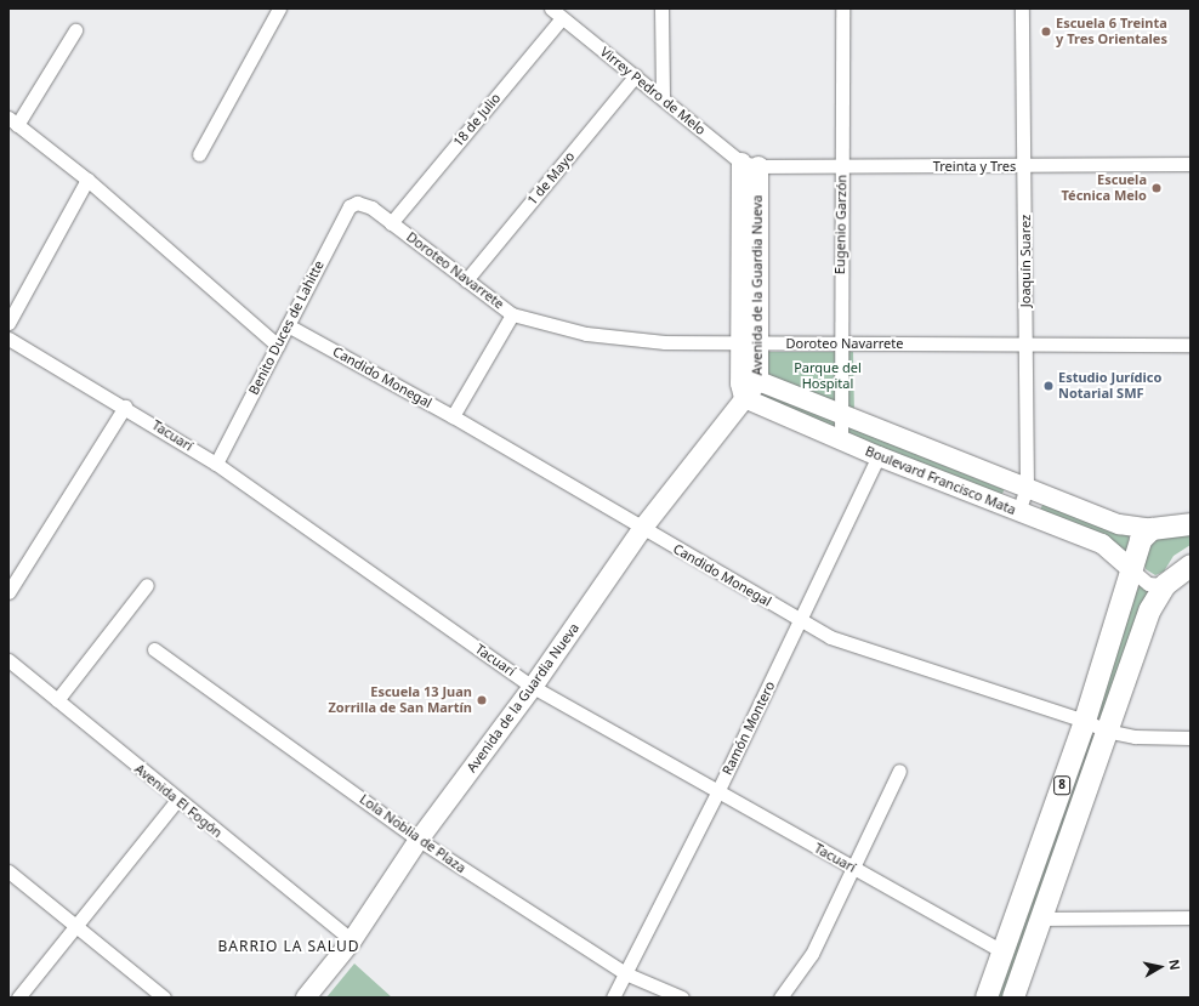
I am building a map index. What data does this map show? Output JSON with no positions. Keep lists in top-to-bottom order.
{
  "streets": {
    "main road": ["Boulevard Francisco Mata", "8"],
    "street": [
      "Virrey Pedro de Melo",
      "18 de Julio",
      "Treinta y Tres",
      "1 de Mayo",
      "Eugenio Garzón",
      "Joaquín Suarez",
      "Doroteo Navarrete",
      "Avenida de la Guardia Nueva",
      "Benito Duces de Lahitte",
      "Candido Monegal",
      "Tacuarí",
      "Ramón Montero",
      "Avenida El Fogón",
      "Lola Noblia de Plaza"
    ]
  },
  "crossings": [
    ["Virrey Pedro de Melo", "18 de Julio"],
    ["Virrey Pedro de Melo", "Treinta y Tres"],
    ["Virrey Pedro de Melo", "1 de Mayo"],
    ["Virrey Pedro de Melo", "Avenida de la Guardia Nueva"],
    ["18 de Julio", "Doroteo Navarrete"],
    ["Treinta y Tres", "Eugenio Garzón"],
    ["Treinta y Tres", "Joaquín Suarez"],
    ["Treinta y Tres", "Avenida de la Guardia Nueva"],
    ["1 de Mayo", "Doroteo Navarrete"],
    ["Eugenio Garzón", "Doroteo Navarrete"],
    ["Eugenio Garzón", "Boulevard Francisco Mata"],
    ["Joaquín Suarez", "Doroteo Navarrete"],
    ["Joaquín Suarez", "Boulevard Francisco Mata"],
    ["Doroteo Navarrete", "Avenida de la Guardia Nueva"],
    ["Doroteo Navarrete", "Benito Duces de Lahitte"],
    ["Avenida de la Guardia Nueva", "Candido Monegal"],
    ["Avenida de la Guardia Nueva", "Tacuarí"],
    ["Avenida de la Guardia Nueva", "Boulevard Francisco Mata"],
    ["Avenida de la Guardia Nueva", "Avenida El Fogón"],
    ["Avenida de la Guardia Nueva", "Lola Noblia de Plaza"],
    ["Benito Duces de Lahitte", "Candido Monegal"],
    ["Benito Duces de Lahitte", "Tacuarí"],
    ["Candido Monegal", "Ramón Montero"],
    ["Candido Monegal", "8"],
    ["Tacuarí", "Ramón Montero"],
    ["Tacuarí", "8"],
    ["Boulevard Francisco Mata", "Ramón Montero"],
    ["Boulevard Francisco Mata", "8"],
    ["Ramón Montero", "Lola Noblia de Plaza"]
  ],
  "districts": ["BARRIO LA SALUD"],
  "parks": ["Parque del Hospital"],
  "places": [
    "Escuela 6 Treinta y Tres Orientales",
    "Escuela Técnica Melo",
    "Estudio Jurídico Notarial SMF",
    "Escuela 13 Juan Zorrilla de San Martín"
  ],
  "north": "right"
}
